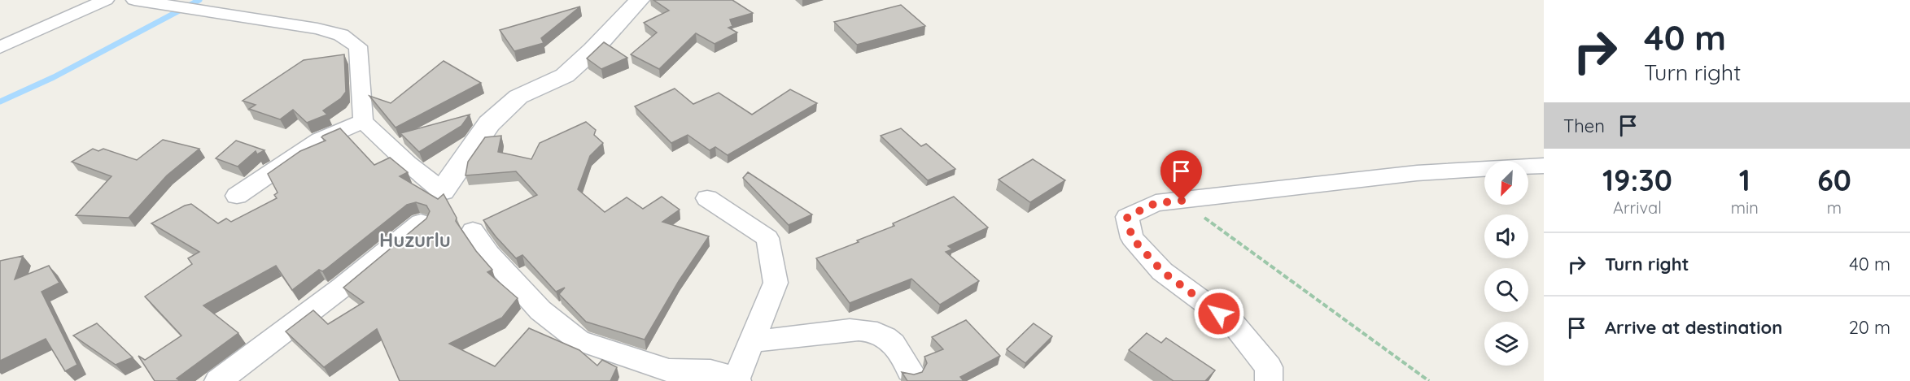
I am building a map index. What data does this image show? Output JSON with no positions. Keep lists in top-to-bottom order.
{
  "districts": ["Huzurlu"],
  "north": "bottom left",
  "page": {
    "turn": ["40 m", "Turn right"],
    "then": "Then",
    "eta": [
      "19:30",
      "Arrival",
      "1",
      "min",
      "60",
      "m"
    ],
    "list": [
      {
        "name": "Turn right",
        "value": "40 m"
      },
      {
        "name": "Arrive at destination",
        "value": "20 m"
      }
    ]
  }
}
